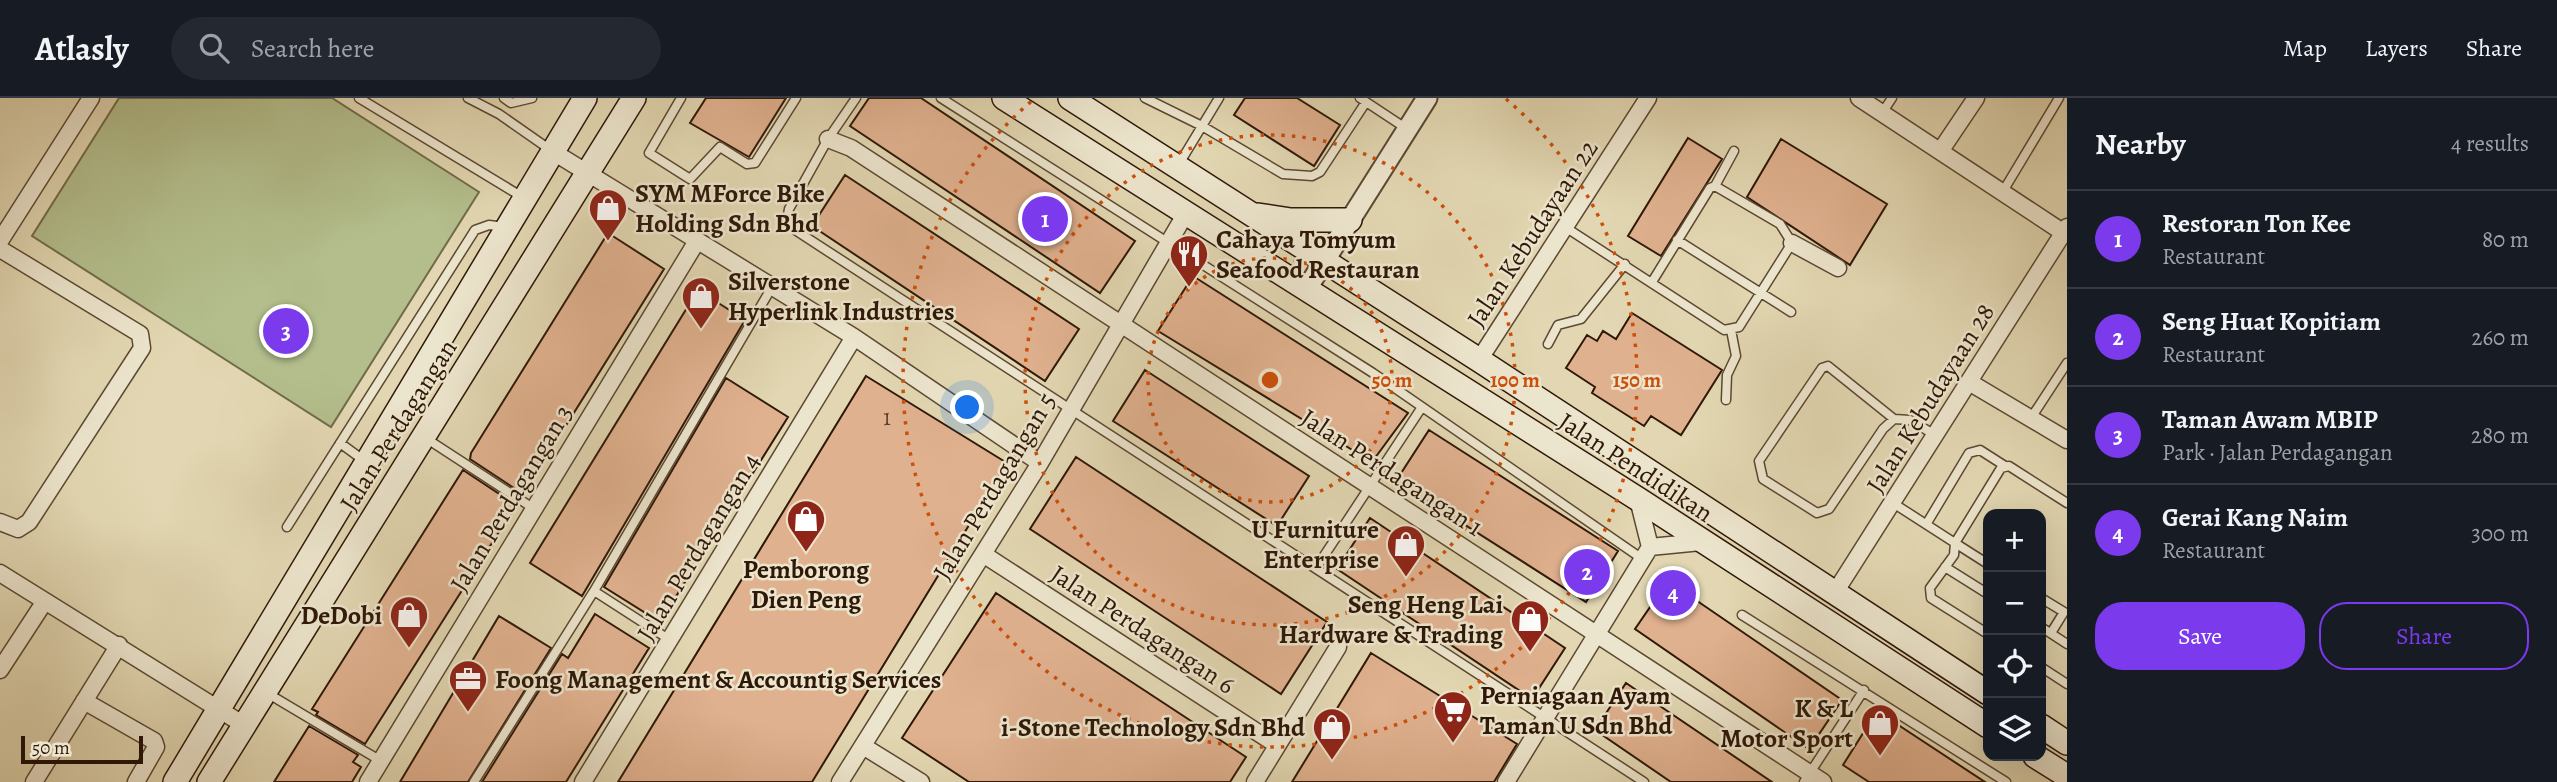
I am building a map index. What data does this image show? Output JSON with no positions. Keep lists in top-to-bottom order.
{
  "streets": {
    "main road": ["Jalan Perdagangan", "Jalan Pendidikan"],
    "street": [
      "Jalan Kebudayaan 22",
      "Jalan Kebudayaan 28",
      "Jalan Perdagangan 1",
      "Jalan Perdagangan 5",
      "Jalan Perdagangan 3",
      "Jalan Perdagangan 4",
      "Jalan Perdagangan 6"
    ]
  },
  "crossings": [
    ["Jalan Kebudayaan 22", "Jalan Pendidikan"],
    ["Jalan Kebudayaan 28", "Jalan Pendidikan"],
    ["Jalan Pendidikan", "Jalan Perdagangan 5"],
    ["Jalan Perdagangan 1", "Jalan Perdagangan 5"],
    ["Jalan Perdagangan 5", "Jalan Perdagangan 6"]
  ],
  "places": {
    "shop": [
      "SYM MForce Bike Holding Sdn Bhd",
      "Silverstone Hyperlink Industries",
      "Pemborong Dien Peng",
      "U Furniture Enterprise",
      "DeDobi",
      "Seng Heng Lai Hardware & Trading",
      "K & L Motor Sport",
      "i-Stone Technology Sdn Bhd"
    ],
    "restaurant": ["Cahaya Tomyum Seafood Restauran"],
    "office": ["Foong Management & Accountig Services"],
    "supermarket": ["Perniagaan Ayam Taman U Sdn Bhd"]
  },
  "house_numbers": ["1"],
  "scale_bar": "50 m",
  "page": {
    "header": "Atlasly",
    "search": "Search here",
    "nav": ["Map", "Layers", "Share"],
    "heading": ["Nearby", "4 results"],
    "list": [
      {
        "mark": "1",
        "name": "Restoran Ton Kee",
        "note": "Restaurant",
        "value": "80 m"
      },
      {
        "mark": "2",
        "name": "Seng Huat Kopitiam",
        "note": "Restaurant",
        "value": "260 m"
      },
      {
        "mark": "3",
        "name": "Taman Awam MBIP",
        "note": "Park · Jalan Perdagangan",
        "value": "280 m"
      },
      {
        "mark": "4",
        "name": "Gerai Kang Naim",
        "note": "Restaurant",
        "value": "300 m"
      }
    ],
    "pins": [
      "1",
      "3",
      "2",
      "4"
    ],
    "map_buttons": ["+", "−"],
    "buttons": ["Save", "Share"],
    "scale": "50 m"
  },
  "rings": ["50 m", "100 m", "150 m"]
}
